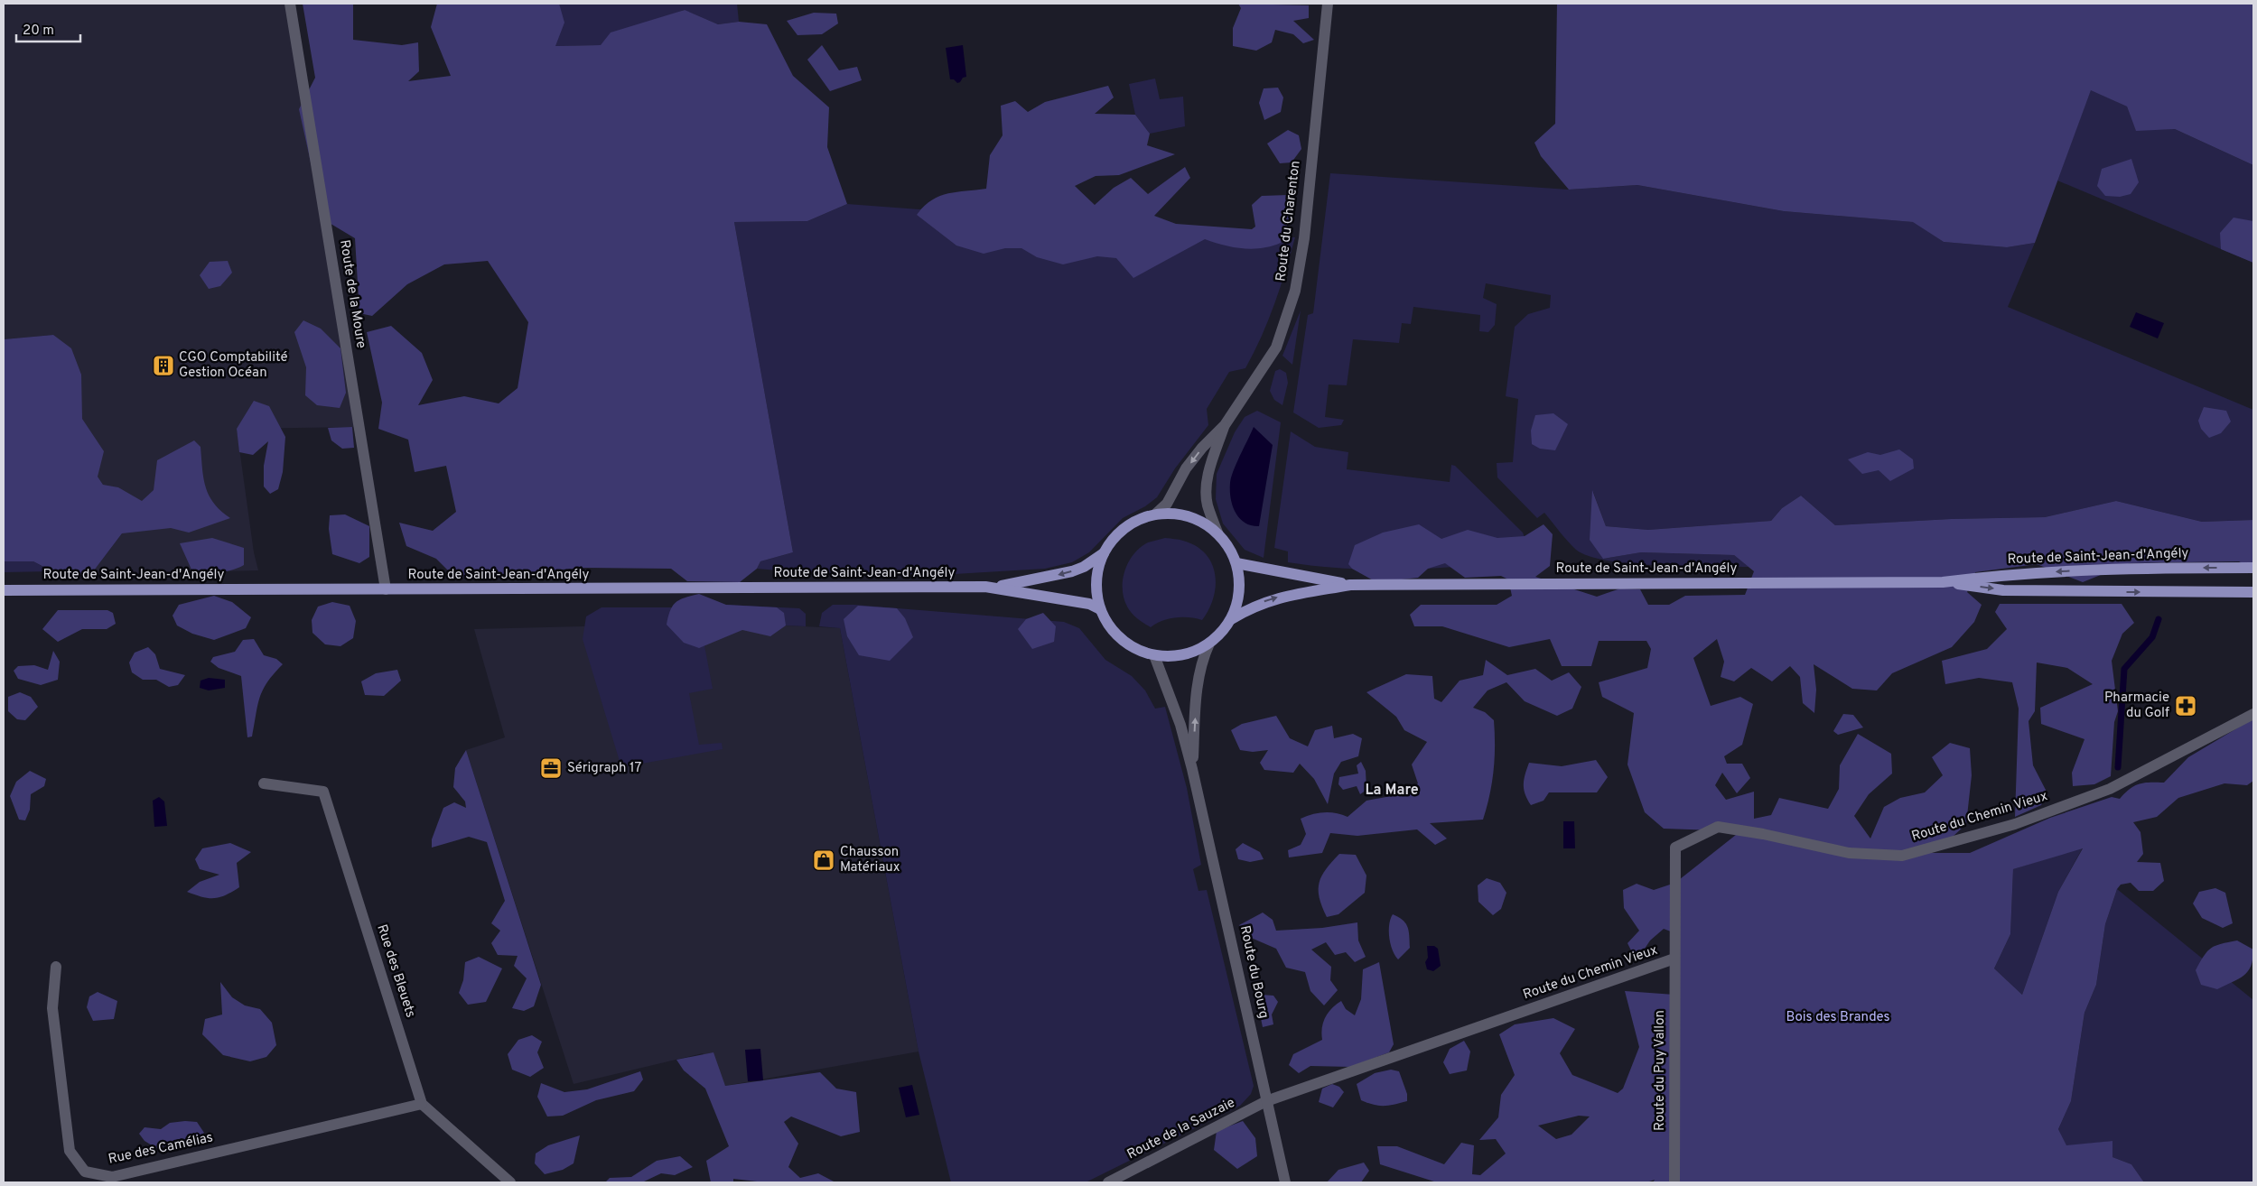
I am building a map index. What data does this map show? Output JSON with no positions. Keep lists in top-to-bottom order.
{
  "streets": {
    "main road": ["Route de Saint-Jean-d'Angély"],
    "street": [
      "Route du Charenton",
      "Route de la Moure",
      "Route du Chemin Vieux",
      "Rue des Bleuets",
      "Route du Bourg",
      "Route du Puy Vallon",
      "Route de la Sauzaie",
      "Rue des Camélias"
    ]
  },
  "crossings": [
    ["Route du Charenton", "Route de Saint-Jean-d'Angély"],
    ["Route du Charenton", "Route du Bourg"],
    ["Route de la Moure", "Route de Saint-Jean-d'Angély"],
    ["Route de Saint-Jean-d'Angély", "Route du Bourg"],
    ["Route du Chemin Vieux", "Route du Bourg"],
    ["Route du Chemin Vieux", "Route du Puy Vallon"],
    ["Route du Chemin Vieux", "Route de la Sauzaie"],
    ["Rue des Bleuets", "Rue des Camélias"],
    ["Route du Bourg", "Route de la Sauzaie"]
  ],
  "districts": ["La Mare"],
  "parks": ["Bois des Brandes"],
  "places": {
    "building": ["CGO Comptabilité Gestion Océan"],
    "pharmacy": ["Pharmacie du Golf"],
    "office": ["Sérigraph 17"],
    "shop": ["Chausson Matériaux"]
  },
  "scale_bar": "20 m"
}
